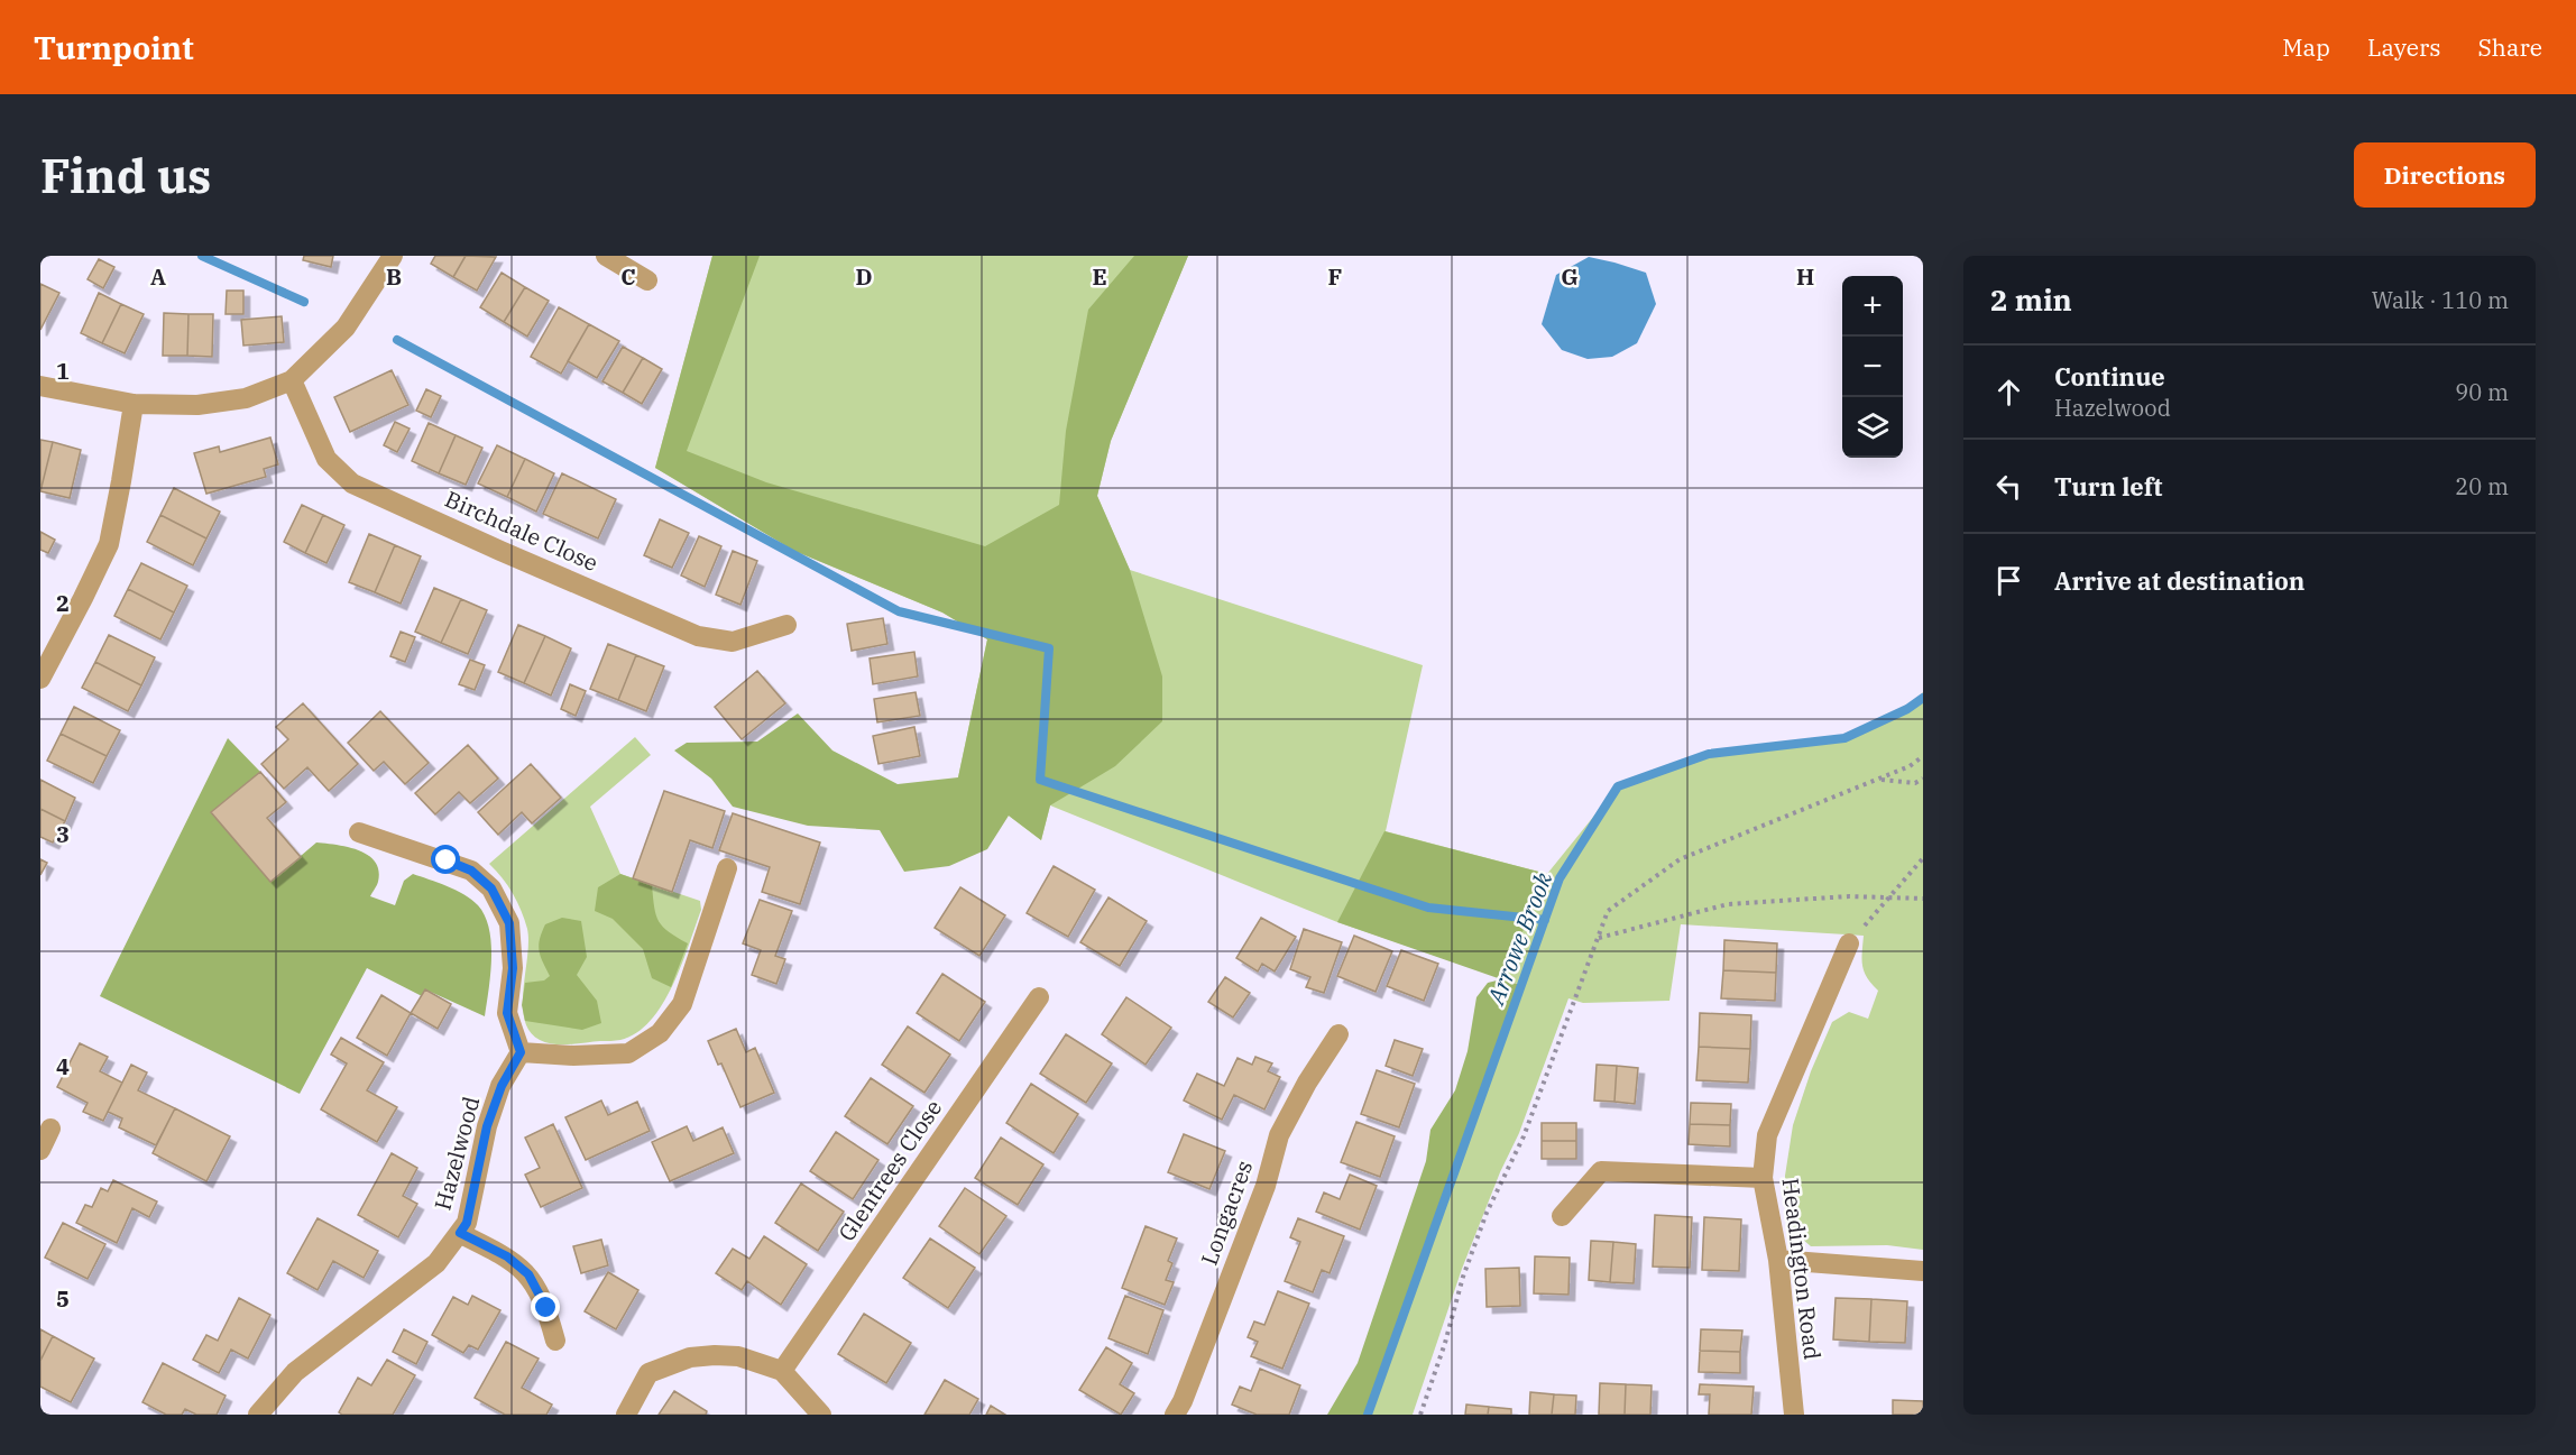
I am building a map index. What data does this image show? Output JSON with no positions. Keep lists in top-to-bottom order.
{
  "streets": {
    "street": [
      "Birchdale Close",
      "Hazelwood",
      "Glentrees Close",
      "Longacres",
      "Headington Road"
    ]
  },
  "water": ["Arrowe Brook"],
  "page": {
    "header": "Turnpoint",
    "nav": ["Map", "Layers", "Share"],
    "buttons": "Directions",
    "title": "Find us",
    "heading": ["2 min", "Walk · 110 m"],
    "map_buttons": ["+", "−"],
    "list": [
      ["Continue", "Hazelwood", "90 m"],
      ["Turn left", "20 m"],
      "Arrive at destination"
    ]
  },
  "grid": {
    "columns": [
      "A",
      "B",
      "C",
      "D",
      "E",
      "F",
      "G",
      "H"
    ],
    "rows": [
      "1",
      "2",
      "3",
      "4",
      "5"
    ]
  }
}
